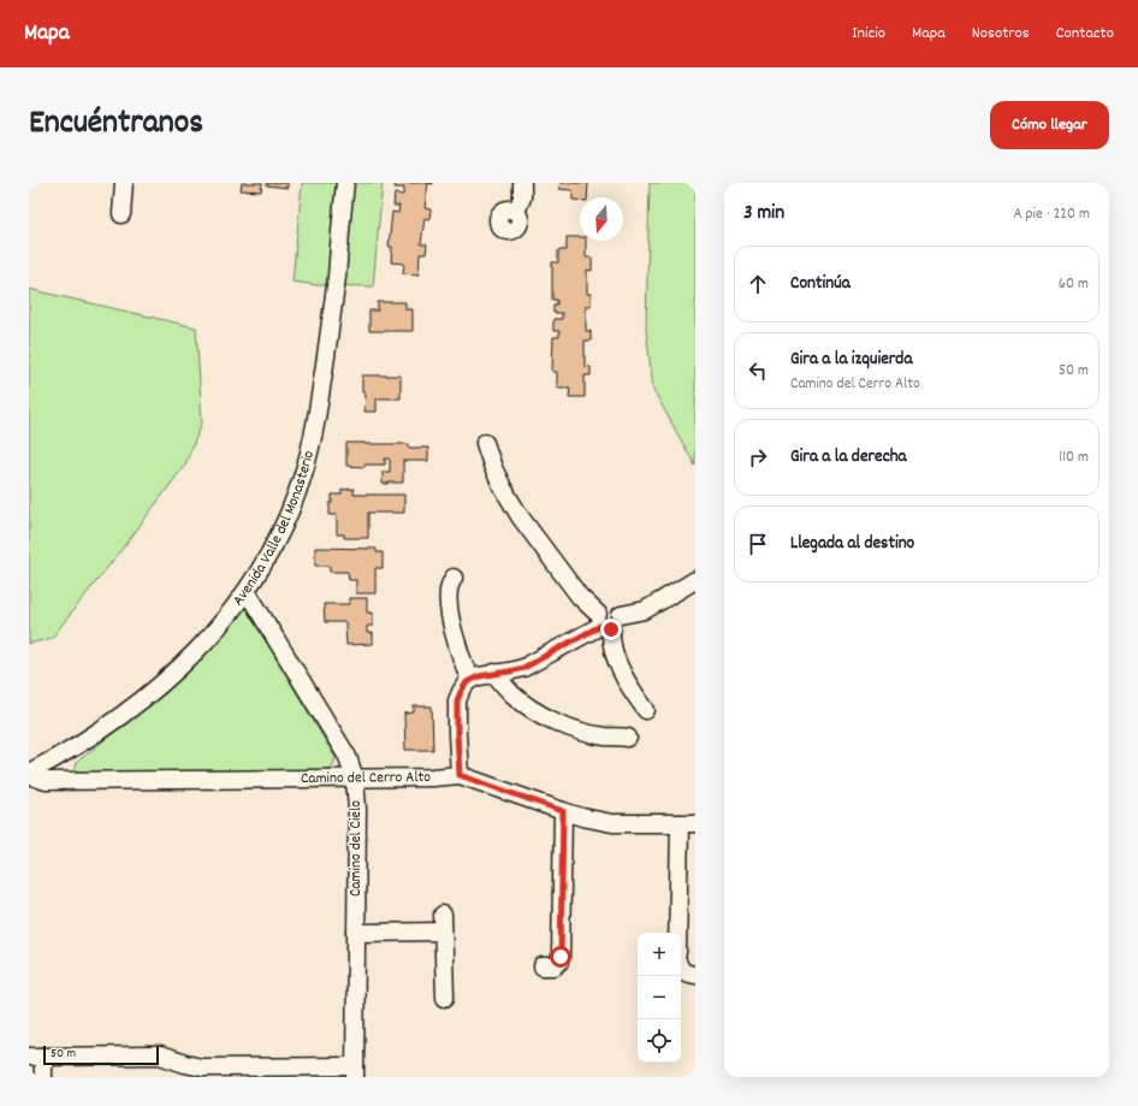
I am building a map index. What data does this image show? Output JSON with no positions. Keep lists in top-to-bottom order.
{
  "streets": {
    "street": ["Avenida Valle del Monasterio", "Camino del Cerro Alto", "Camino del Cielo"]
  },
  "crossings": [
    ["Avenida Valle del Monasterio", "Camino del Cerro Alto"],
    ["Avenida Valle del Monasterio", "Camino del Cielo"],
    ["Camino del Cerro Alto", "Camino del Cielo"]
  ],
  "scale_bar": "50 m",
  "north": "bottom",
  "page": {
    "header": "Mapa",
    "nav": [
      "Inicio",
      "Mapa",
      "Nosotros",
      "Contacto"
    ],
    "title": "Encuéntranos",
    "buttons": "Cómo llegar",
    "heading": ["3 min", "A pie · 220 m"],
    "list": [
      ["Continúa", "60 m"],
      ["Gira a la izquierda", "Camino del Cerro Alto", "50 m"],
      ["Gira a la derecha", "110 m"],
      "Llegada al destino"
    ],
    "map_buttons": ["+", "−"],
    "scale": "50 m"
  }
}
